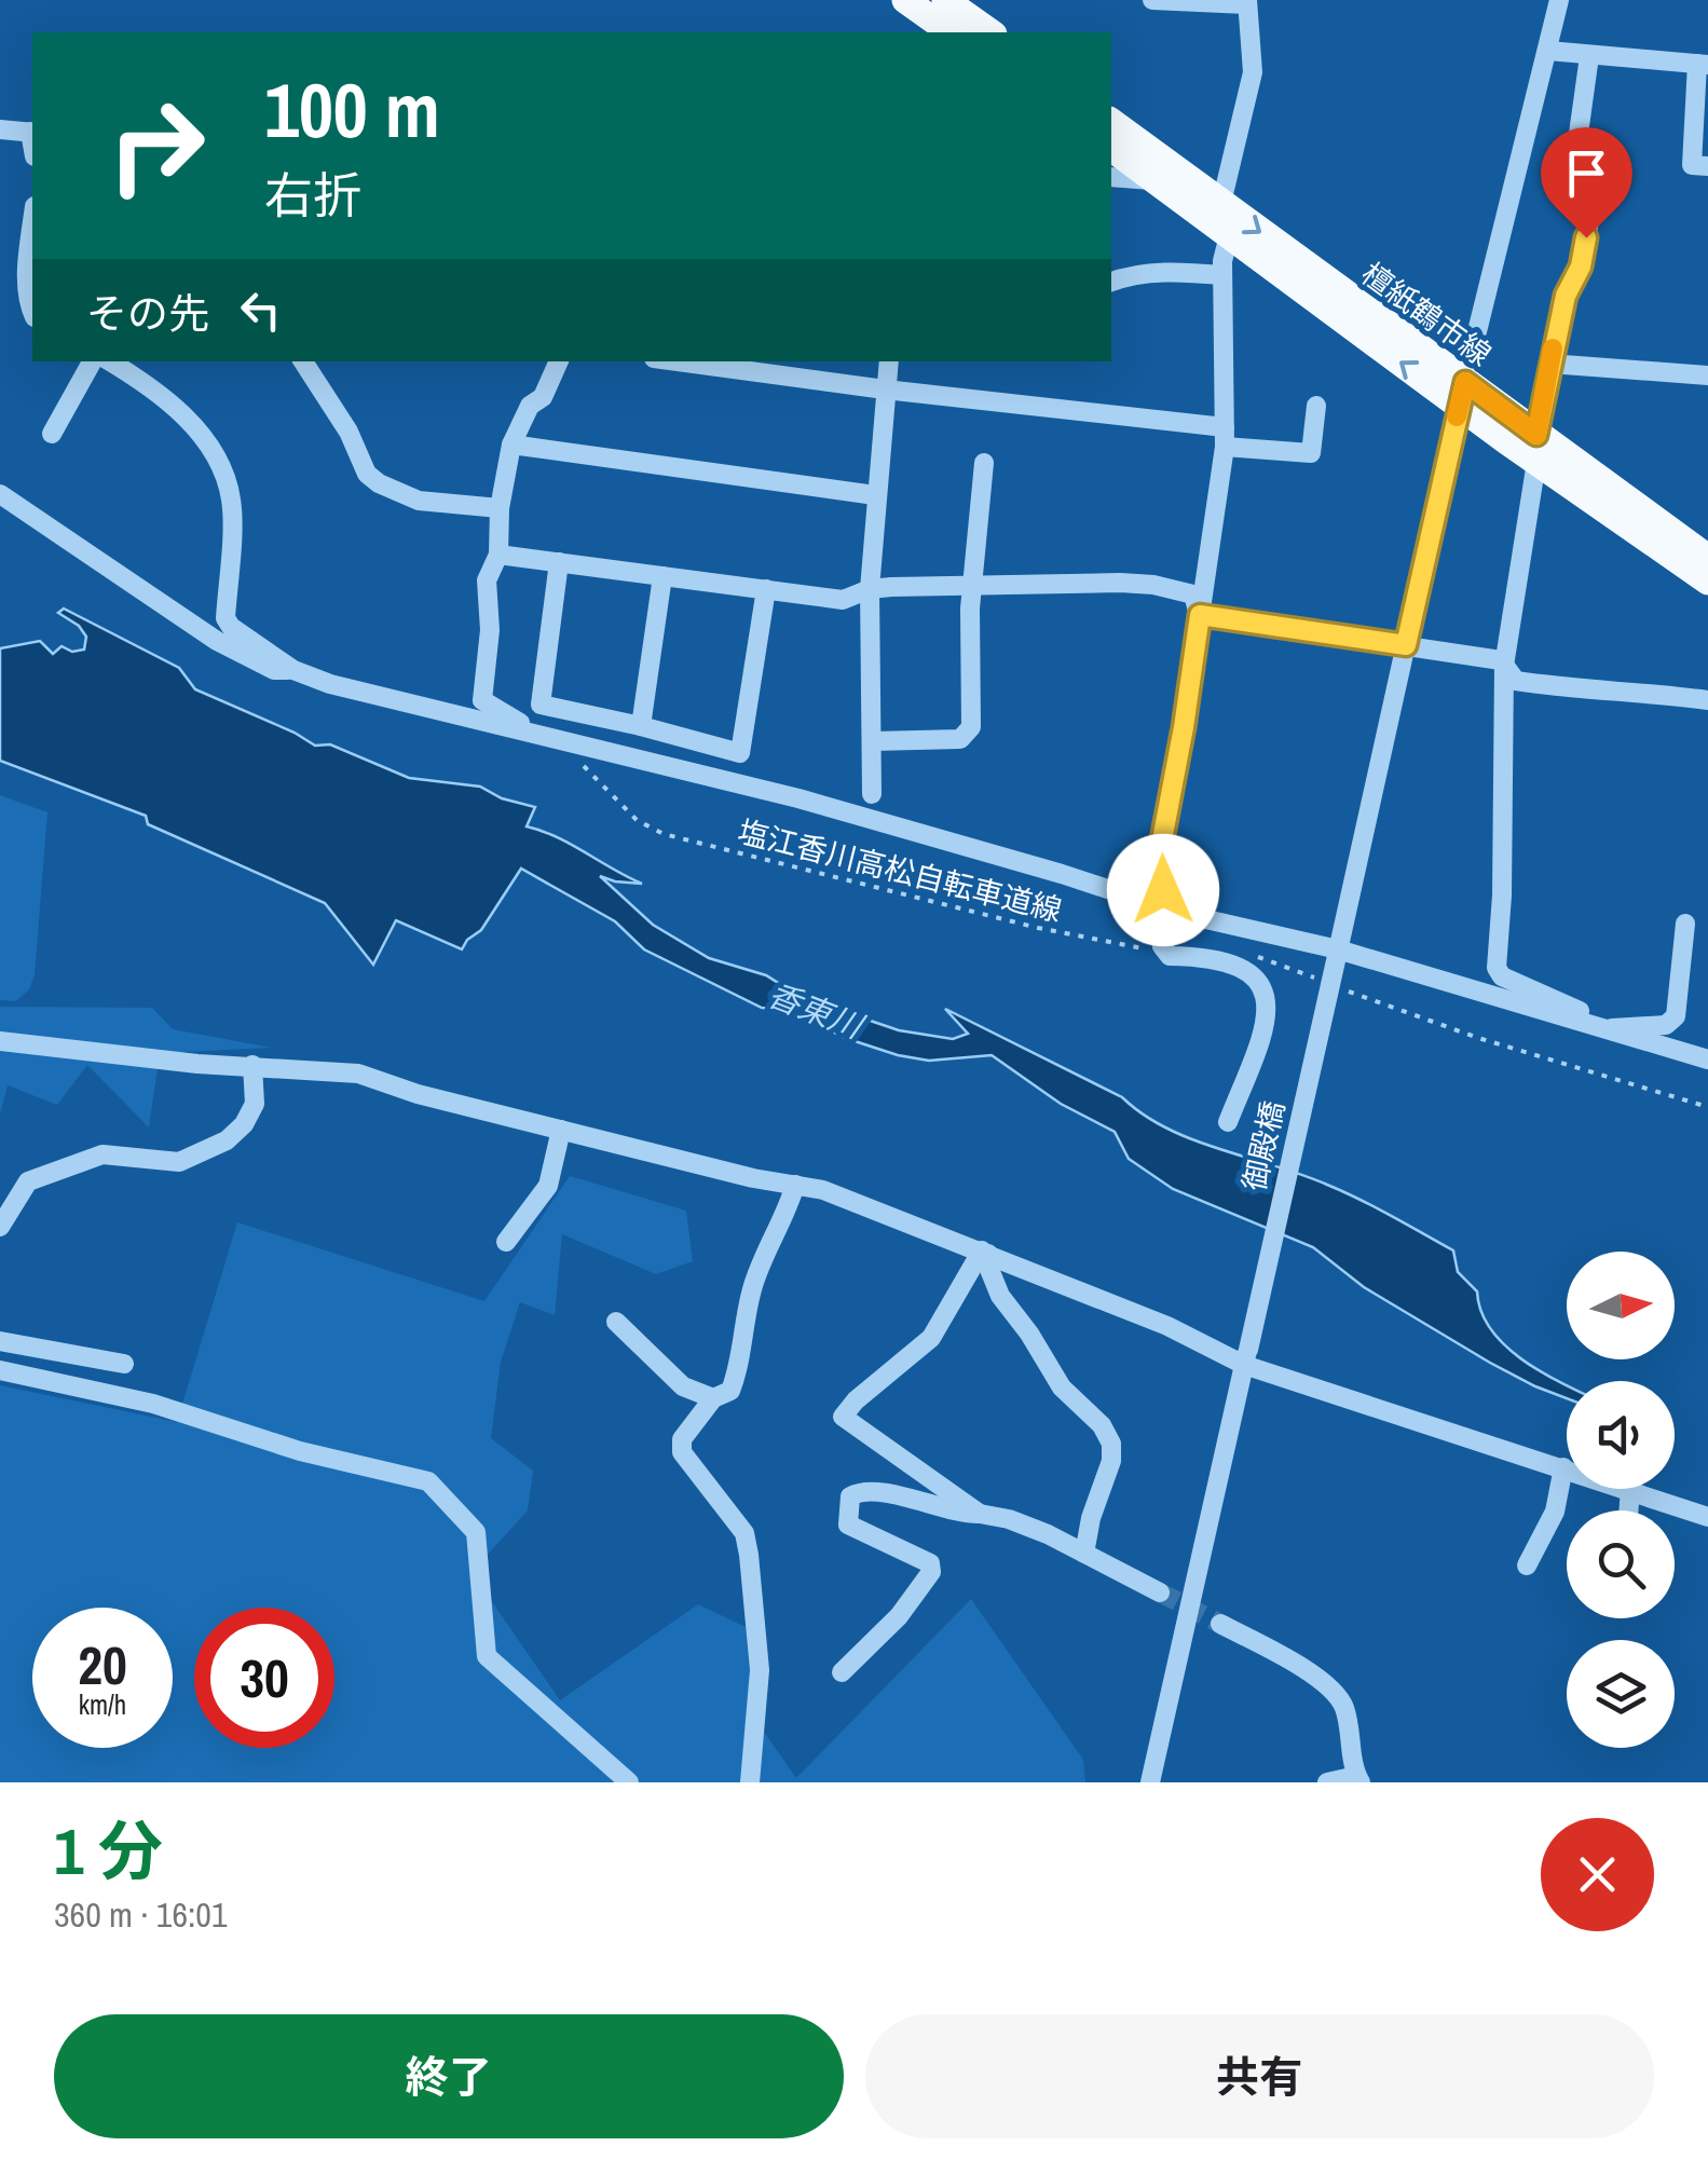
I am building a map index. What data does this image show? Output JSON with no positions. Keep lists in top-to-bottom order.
{
  "streets": {
    "main road": ["檀紙鶴市線"],
    "street": ["御殿橋"],
    "path": ["塩江香川高松自転車道線"]
  },
  "crossings": [
    ["檀紙鶴市線", "御殿橋"]
  ],
  "water": ["香東川"],
  "north": "right",
  "page": {
    "turn": ["100 m", "右折"],
    "then": "その先",
    "speed": "20 km/h",
    "limit": "30",
    "heading": ["1 分", "360 m · 16:01"],
    "buttons": ["終了", "共有"]
  }
}
